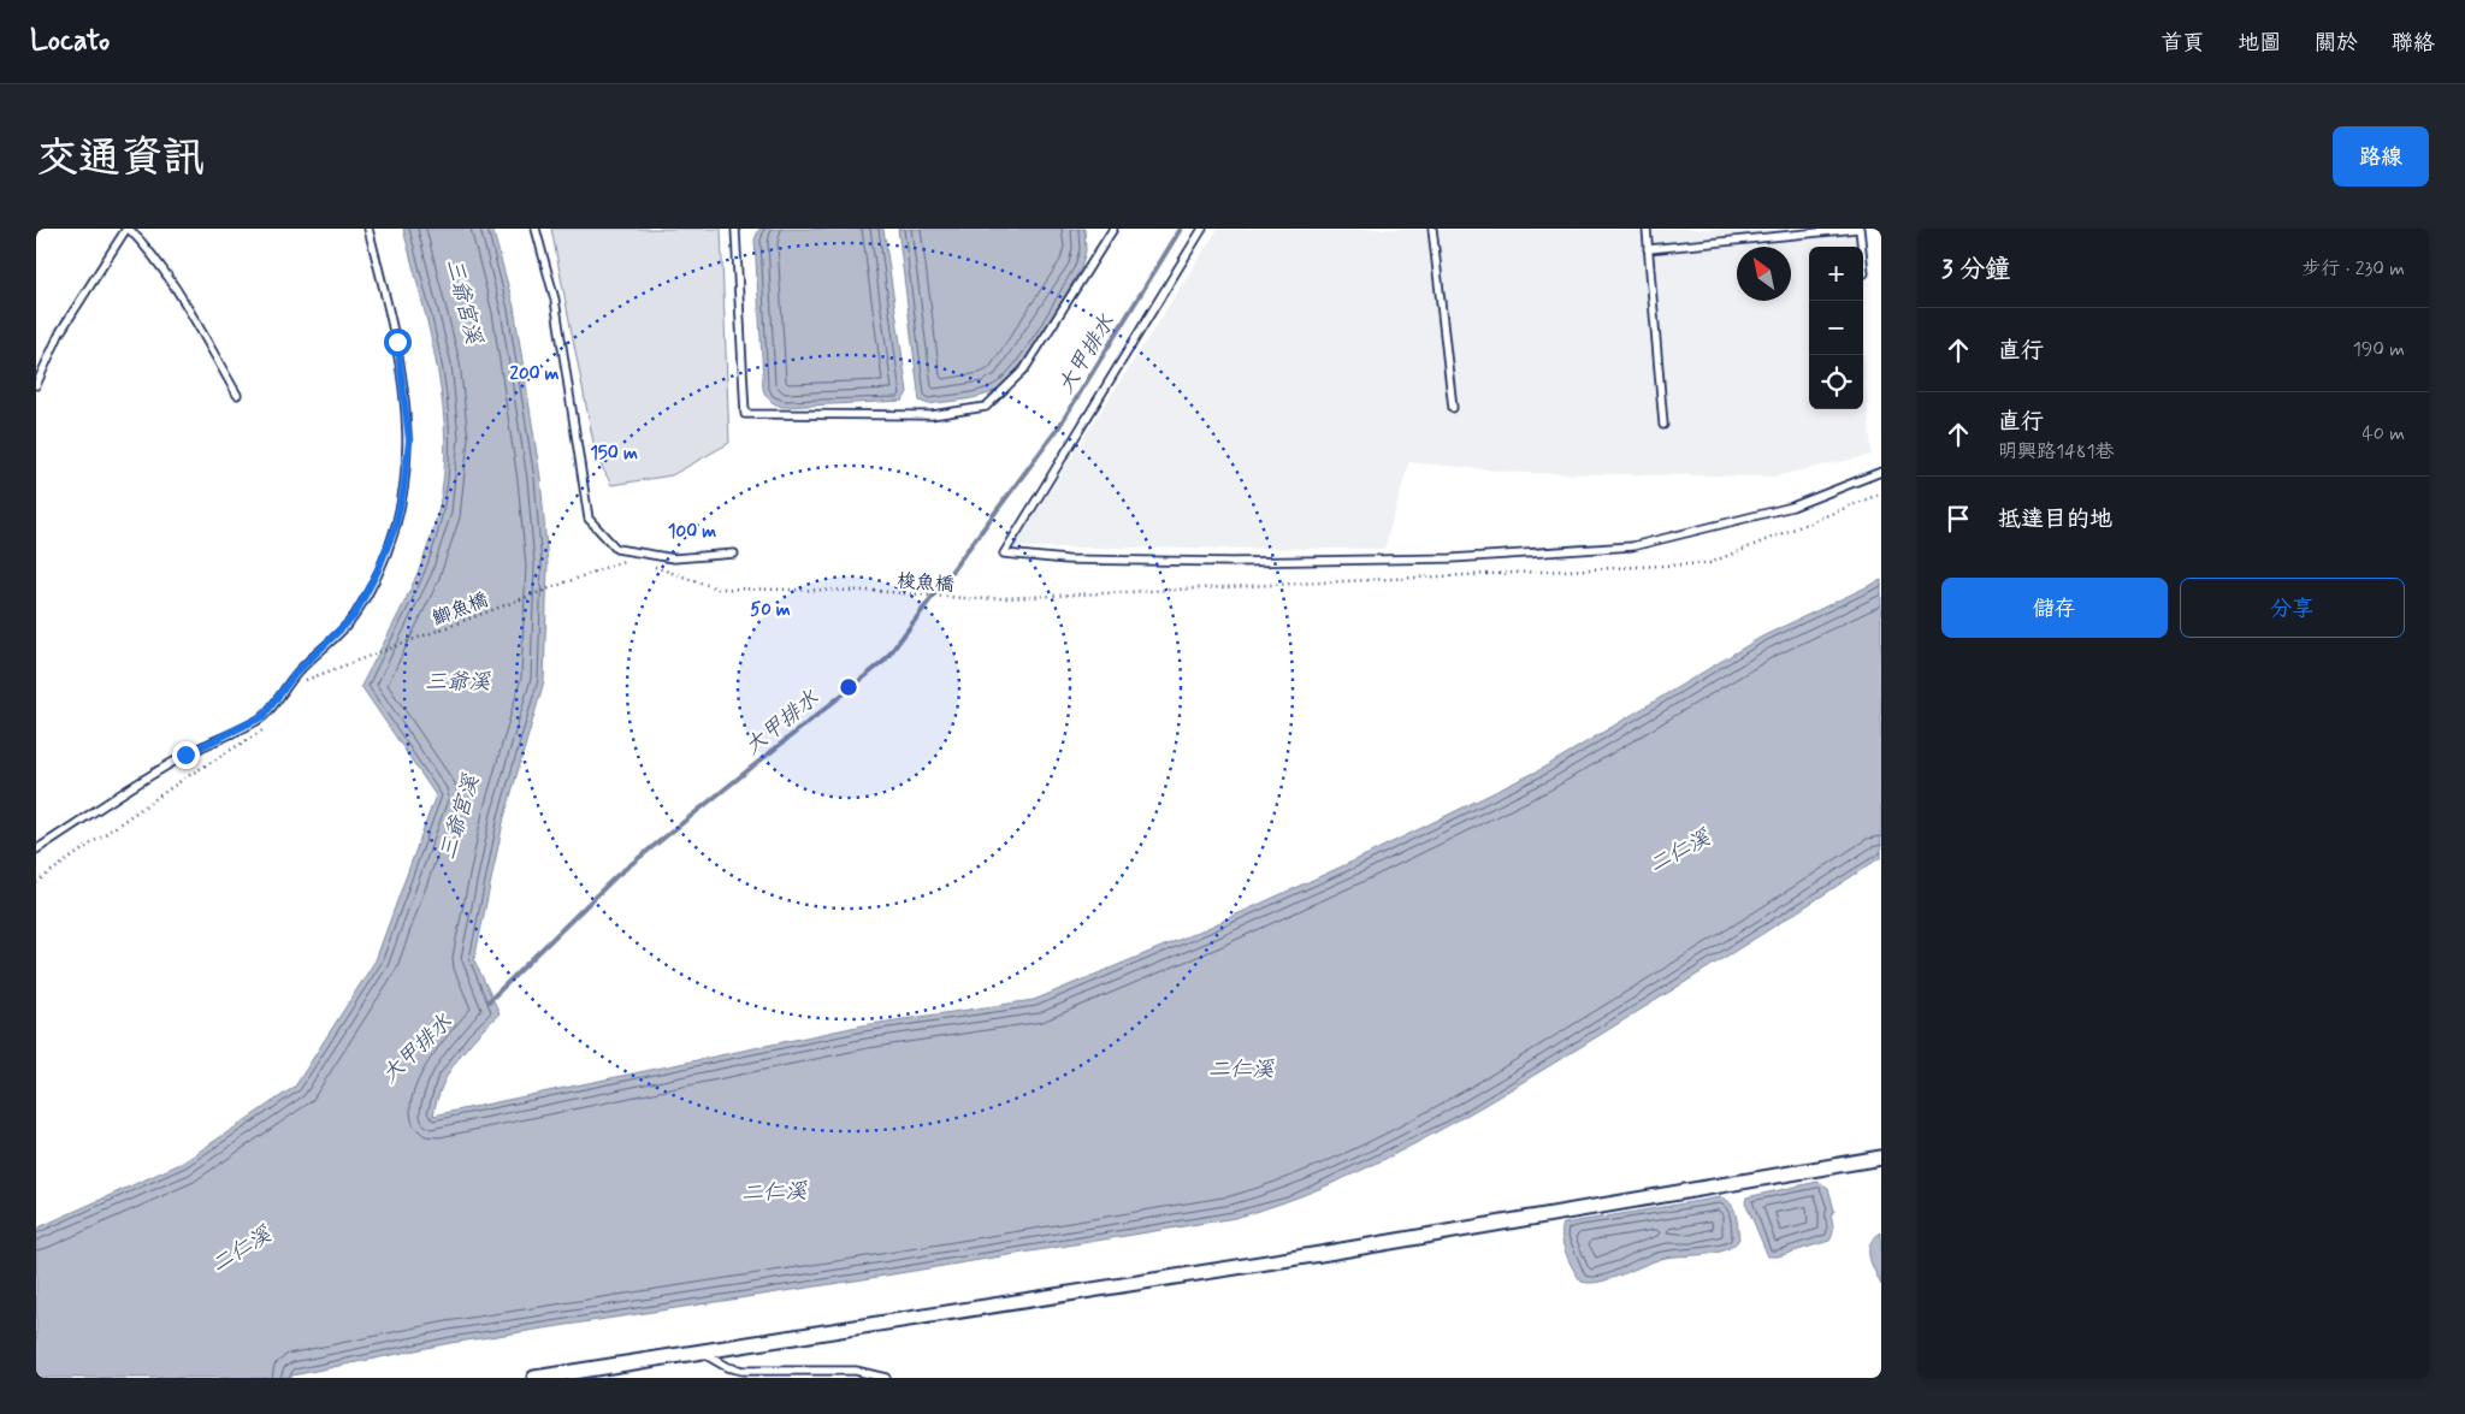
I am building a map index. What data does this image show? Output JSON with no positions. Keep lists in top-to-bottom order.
{
  "streets": {
    "path": ["梭魚橋", "鯽魚橋"]
  },
  "water": [
    "三爺宮溪",
    "大甲排水",
    "三爺溪",
    "二仁溪"
  ],
  "north": "top left",
  "page": {
    "header": "Locato",
    "nav": [
      "首頁",
      "地圖",
      "關於",
      "聯絡"
    ],
    "buttons": [
      "路線",
      ["儲存", "分享"]
    ],
    "title": "交通資訊",
    "heading": ["3 分鐘", "步行 · 230 m"],
    "map_buttons": ["+", "−"],
    "list": [
      ["直行", "190 m"],
      ["直行", "明興路1481巷", "40 m"],
      "抵達目的地"
    ]
  },
  "rings": [
    "200 m",
    "150 m",
    "100 m",
    "50 m"
  ]
}
